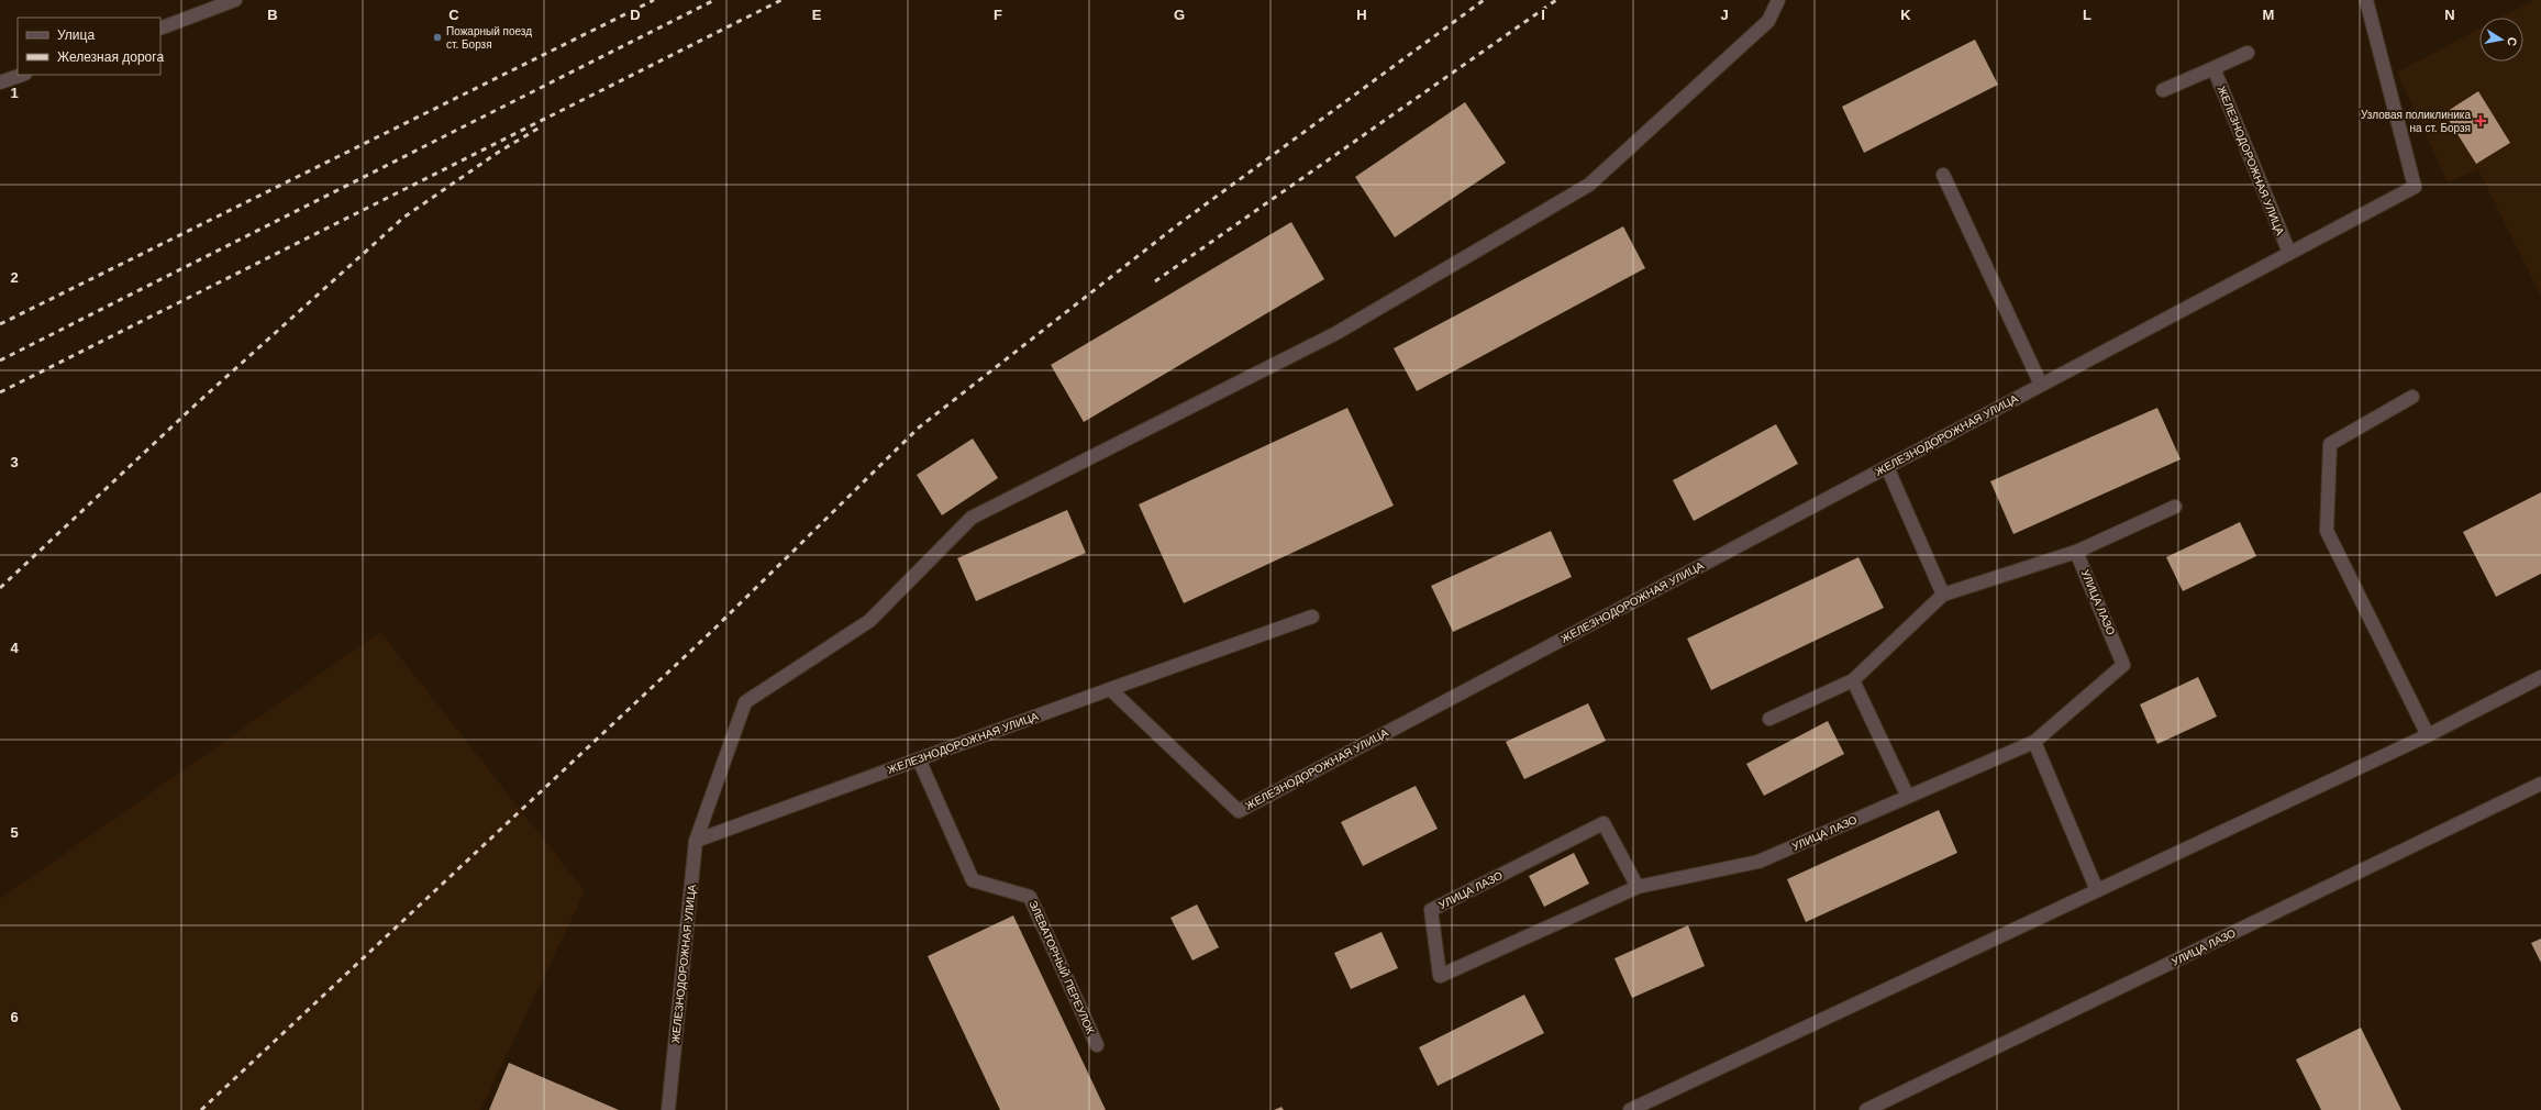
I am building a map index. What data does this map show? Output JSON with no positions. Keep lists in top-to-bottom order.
{
  "streets": {
    "street": ["ЖЕЛЕЗНОДОРОЖНАЯ УЛИЦА", "УЛИЦА ЛАЗО", "ЭЛЕВАТОРНЫЙ ПЕРЕУЛОК"]
  },
  "crossings": [
    ["ЖЕЛЕЗНОДОРОЖНАЯ УЛИЦА", "ЭЛЕВАТОРНЫЙ ПЕРЕУЛОК"]
  ],
  "places": {
    "other": ["Пожарный поезд ст. Борзя"],
    "health": ["Узловая поликлиника на ст. Борзя"]
  },
  "legend": ["Улица", "Железная дорога"],
  "north": "right",
  "grid": {
    "columns": [
      "B",
      "C",
      "D",
      "E",
      "F",
      "G",
      "H",
      "I",
      "J",
      "K",
      "L",
      "M",
      "N"
    ],
    "rows": [
      "1",
      "2",
      "3",
      "4",
      "5",
      "6"
    ]
  }
}
